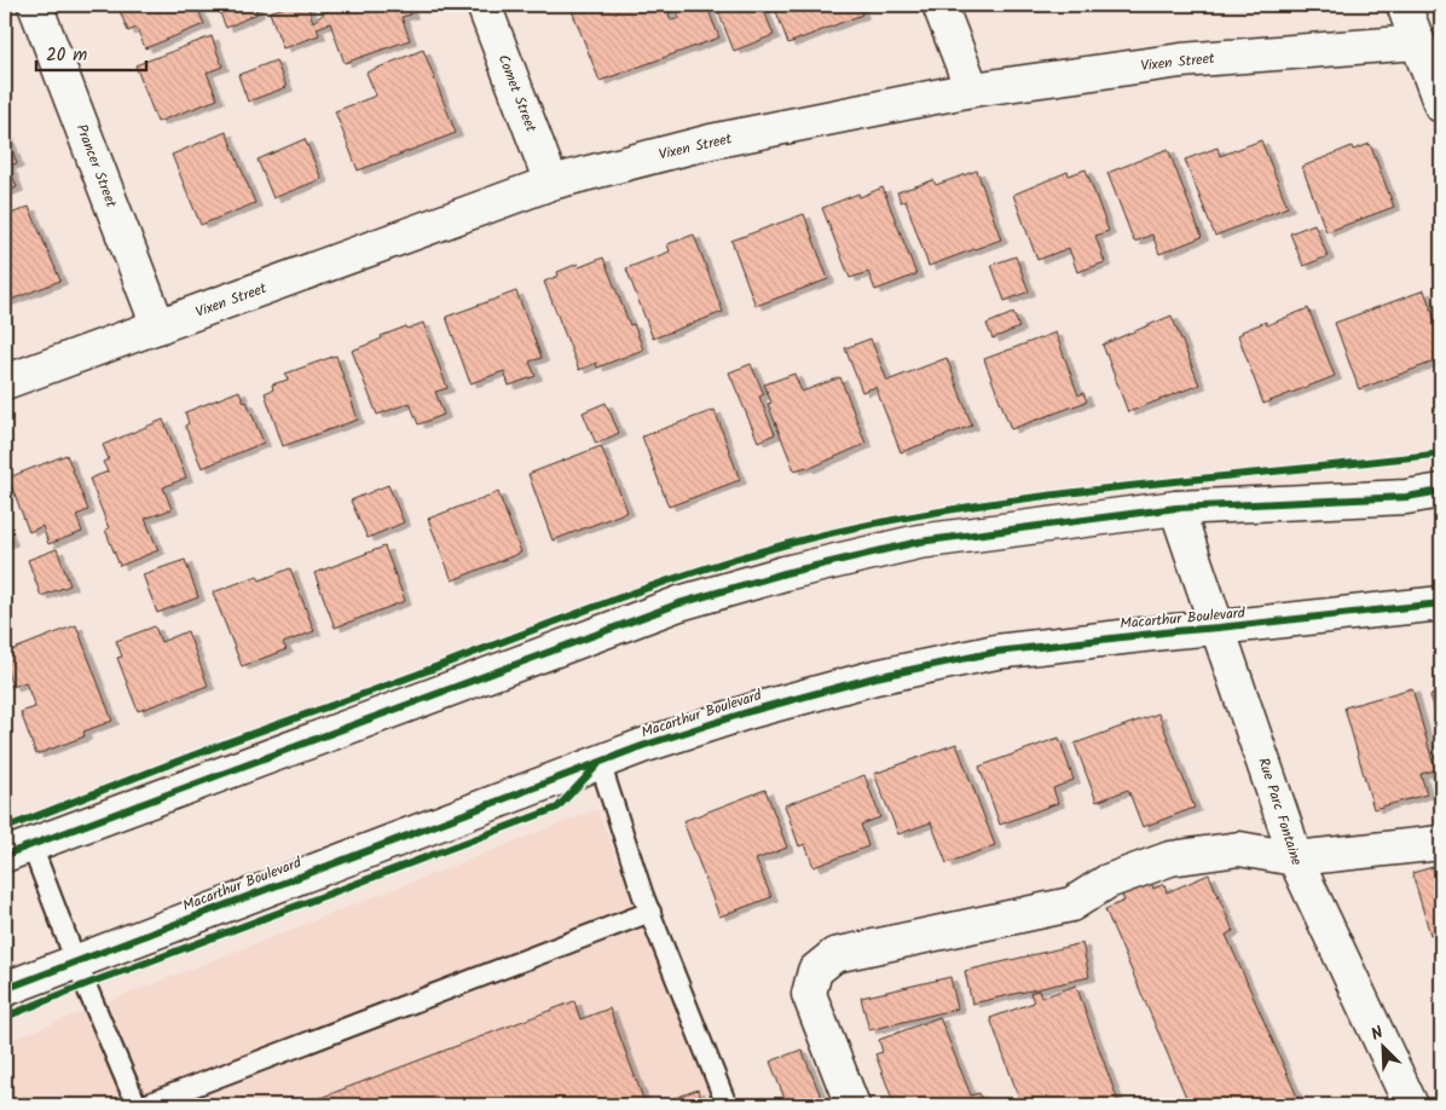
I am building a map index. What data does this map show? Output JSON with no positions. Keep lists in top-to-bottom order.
{
  "streets": {
    "street": [
      "Vixen Street",
      "Comet Street",
      "Prancer Street",
      "Macarthur Boulevard",
      "Rue Parc Fontaine"
    ]
  },
  "crossings": [
    ["Vixen Street", "Comet Street"],
    ["Vixen Street", "Prancer Street"],
    ["Macarthur Boulevard", "Rue Parc Fontaine"]
  ],
  "scale_bar": "20 m",
  "north": "top left"
}
